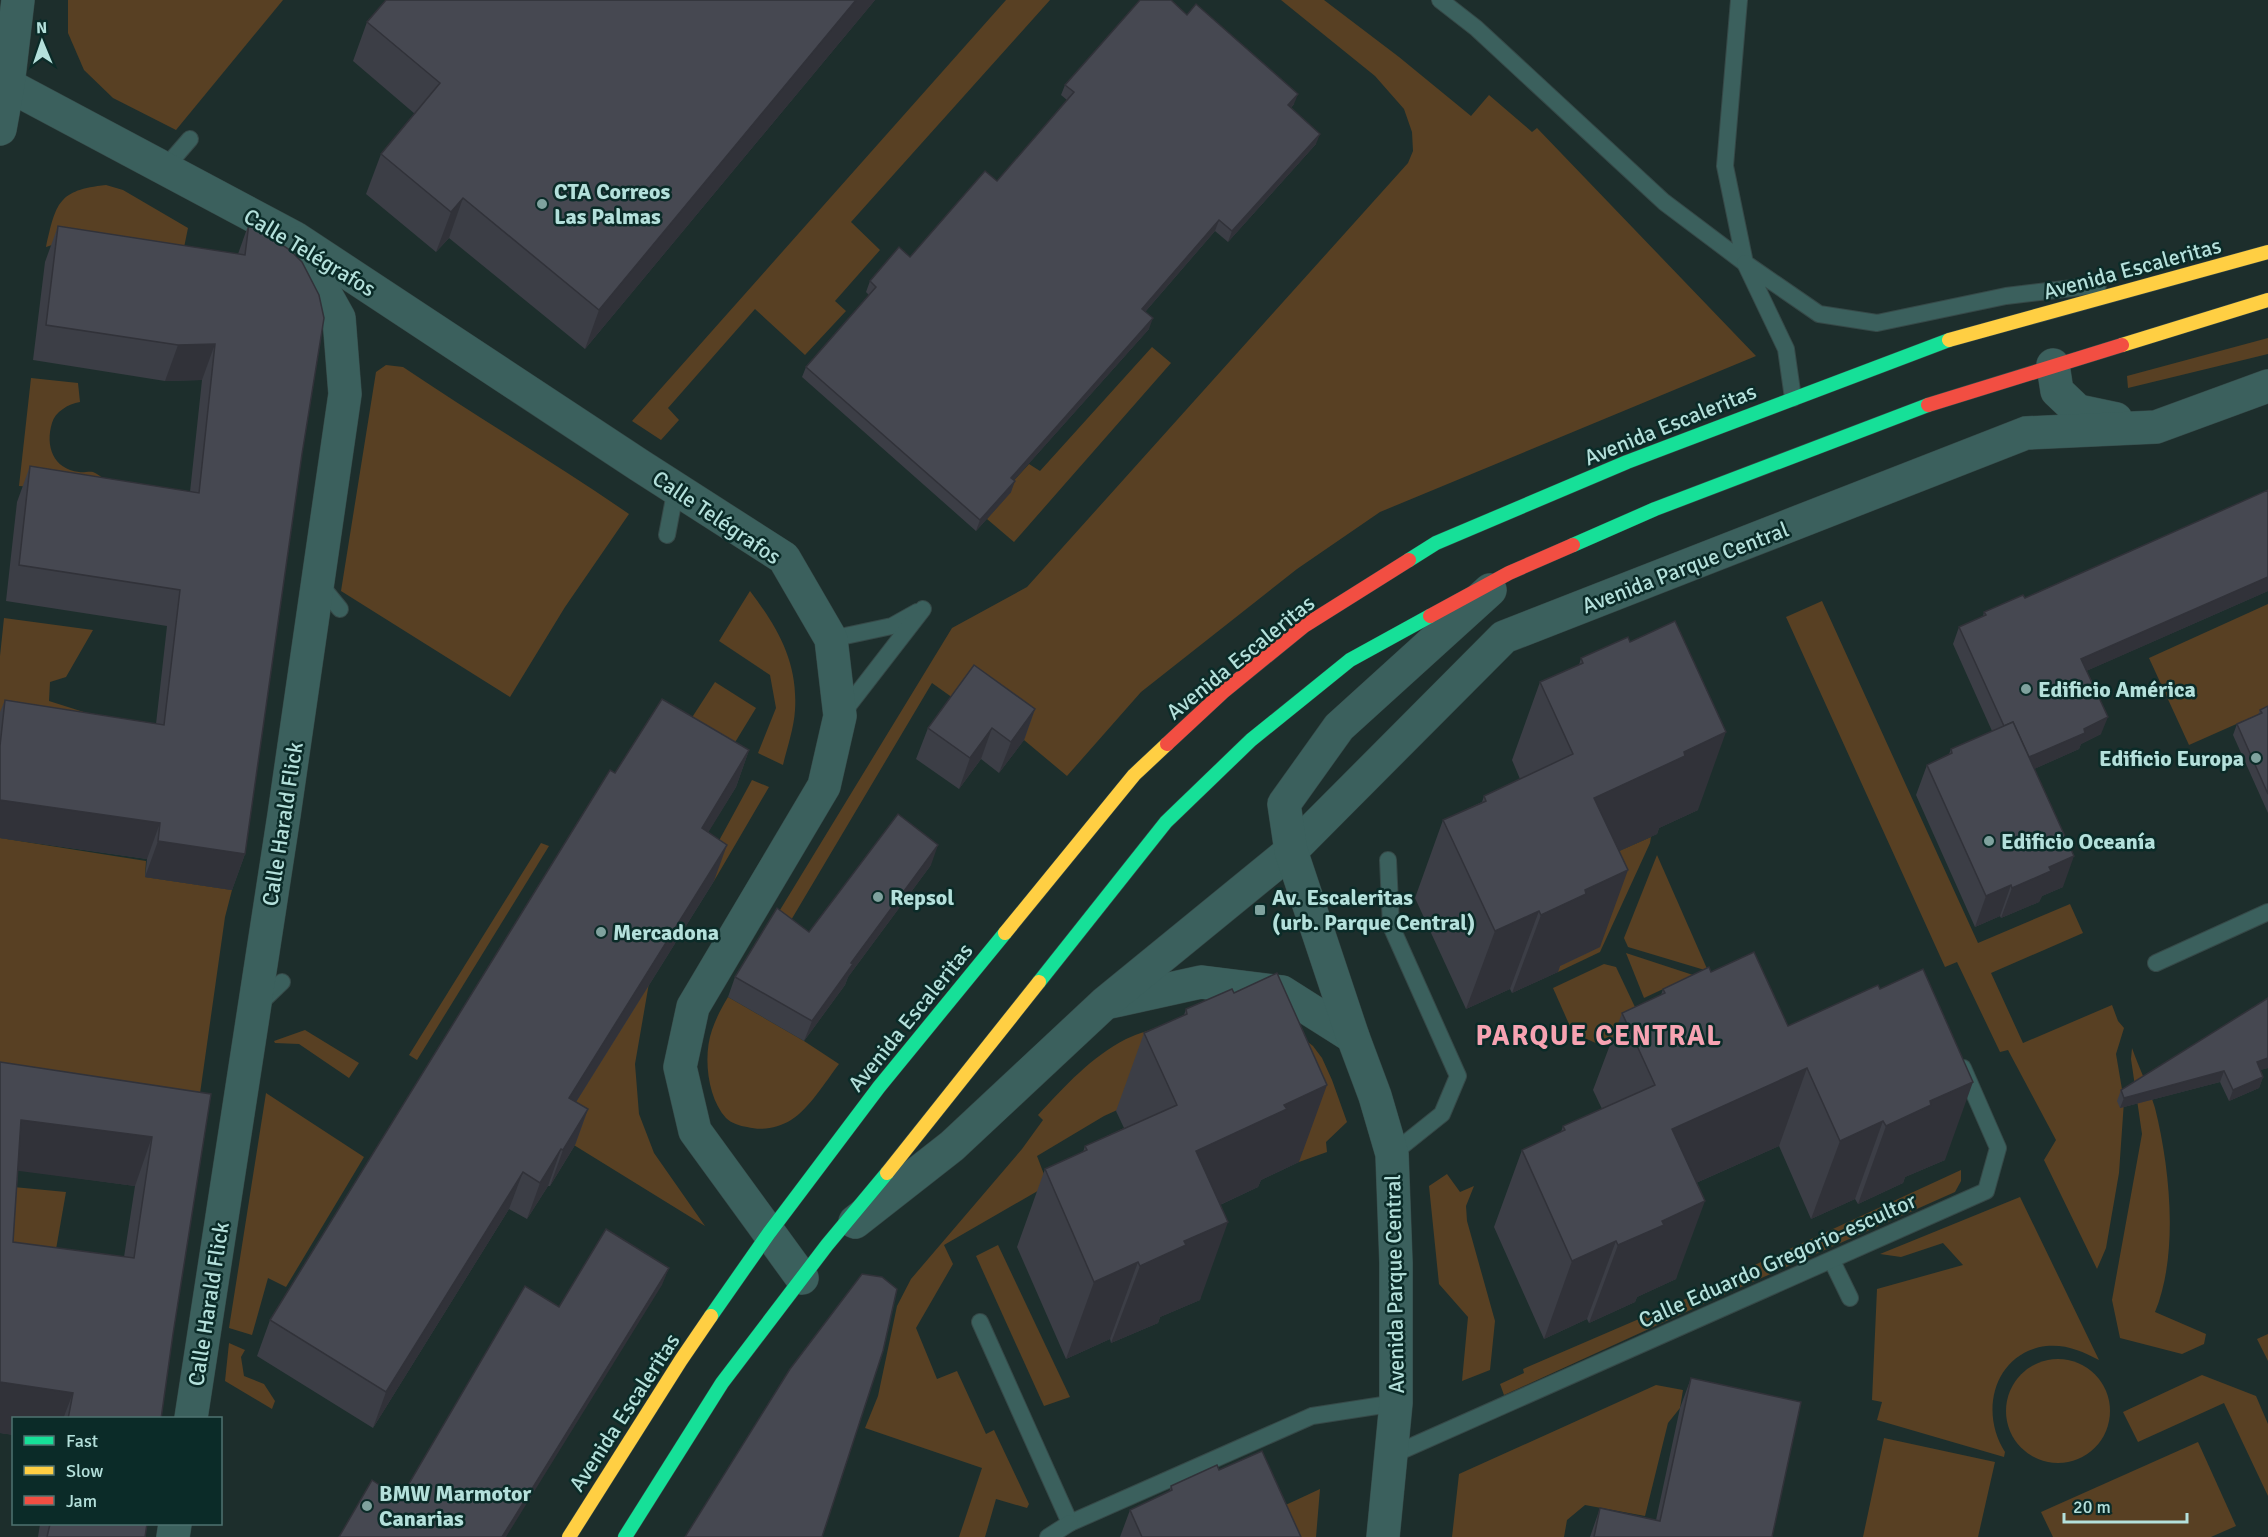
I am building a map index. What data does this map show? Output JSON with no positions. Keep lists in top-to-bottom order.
{
  "streets": {
    "street": [
      "Calle Telégrafos",
      "Avenida Escaleritas",
      "Avenida Parque Central",
      "Calle Harald Flick"
    ],
    "lane": ["Calle Eduardo Gregorio-escultor"]
  },
  "crossings": [
    ["Calle Telégrafos", "Avenida Escaleritas"],
    ["Calle Telégrafos", "Calle Harald Flick"],
    ["Avenida Parque Central", "Calle Eduardo Gregorio-escultor"]
  ],
  "districts": ["PARQUE CENTRAL"],
  "places": {
    "other": [
      "CTA Correos Las Palmas",
      "Edificio América",
      "Edificio Europa",
      "Edificio Oceanía",
      "Repsol",
      "Mercadona",
      "BMW Marmotor Canarias"
    ],
    "transit": ["Av. Escaleritas (urb. Parque Central)"]
  },
  "legend": ["Fast", "Slow", "Jam"],
  "scale_bar": "20 m",
  "north": "top"
}
